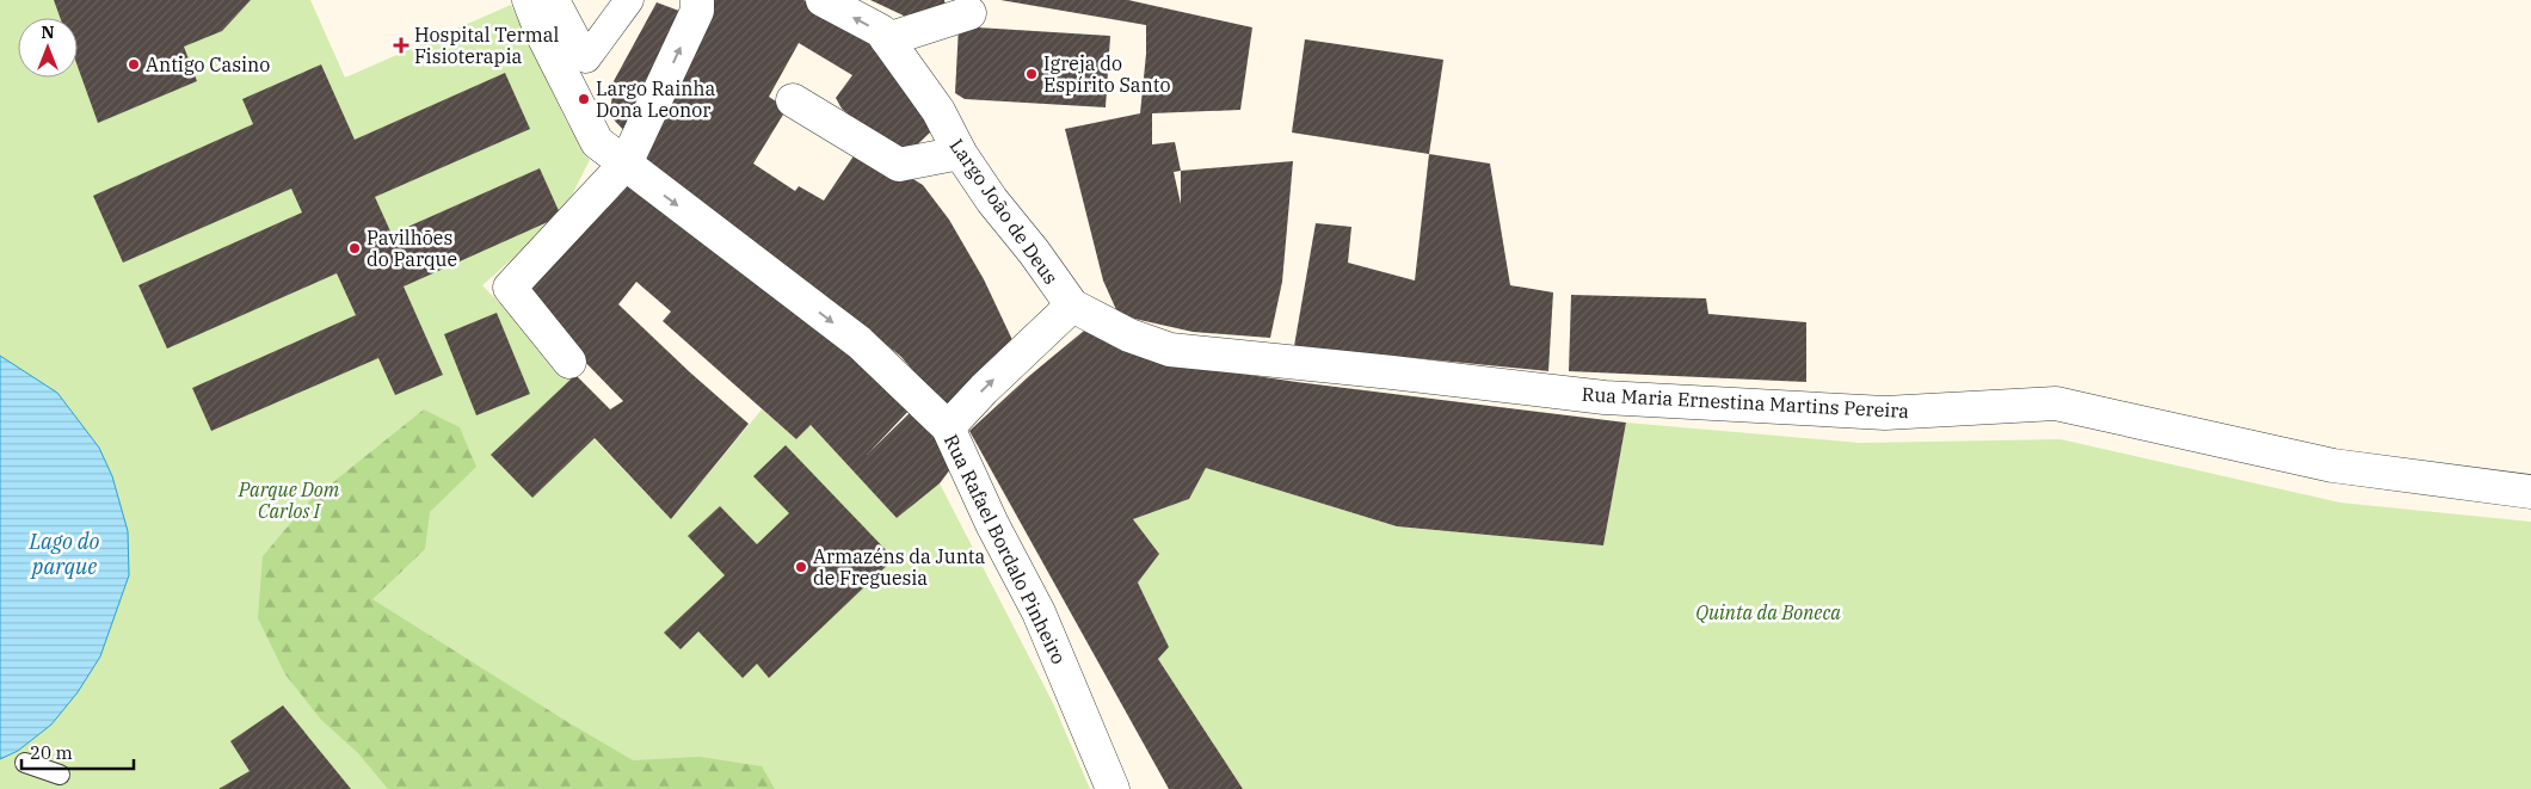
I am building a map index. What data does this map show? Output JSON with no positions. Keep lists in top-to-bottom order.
{
  "streets": {
    "street": ["Largo João de Deus", "Rua Maria Ernestina Martins Pereira", "Rua Rafael Bordalo Pinheiro"]
  },
  "crossings": [
    ["Largo João de Deus", "Rua Maria Ernestina Martins Pereira"]
  ],
  "one_way": ["Rua Rafael Bordalo Pinheiro"],
  "water": ["Lago do parque"],
  "parks": ["Parque Dom Carlos I", "Quinta da Boneca"],
  "places": {
    "health": ["Hospital Termal Fisioterapia"],
    "other": [
      "Antigo Casino",
      "Igreja do Espírito Santo",
      "Largo Rainha Dona Leonor",
      "Pavilhões do Parque",
      "Armazéns da Junta de Freguesia"
    ]
  },
  "scale_bar": "20 m",
  "north": "top"
}
